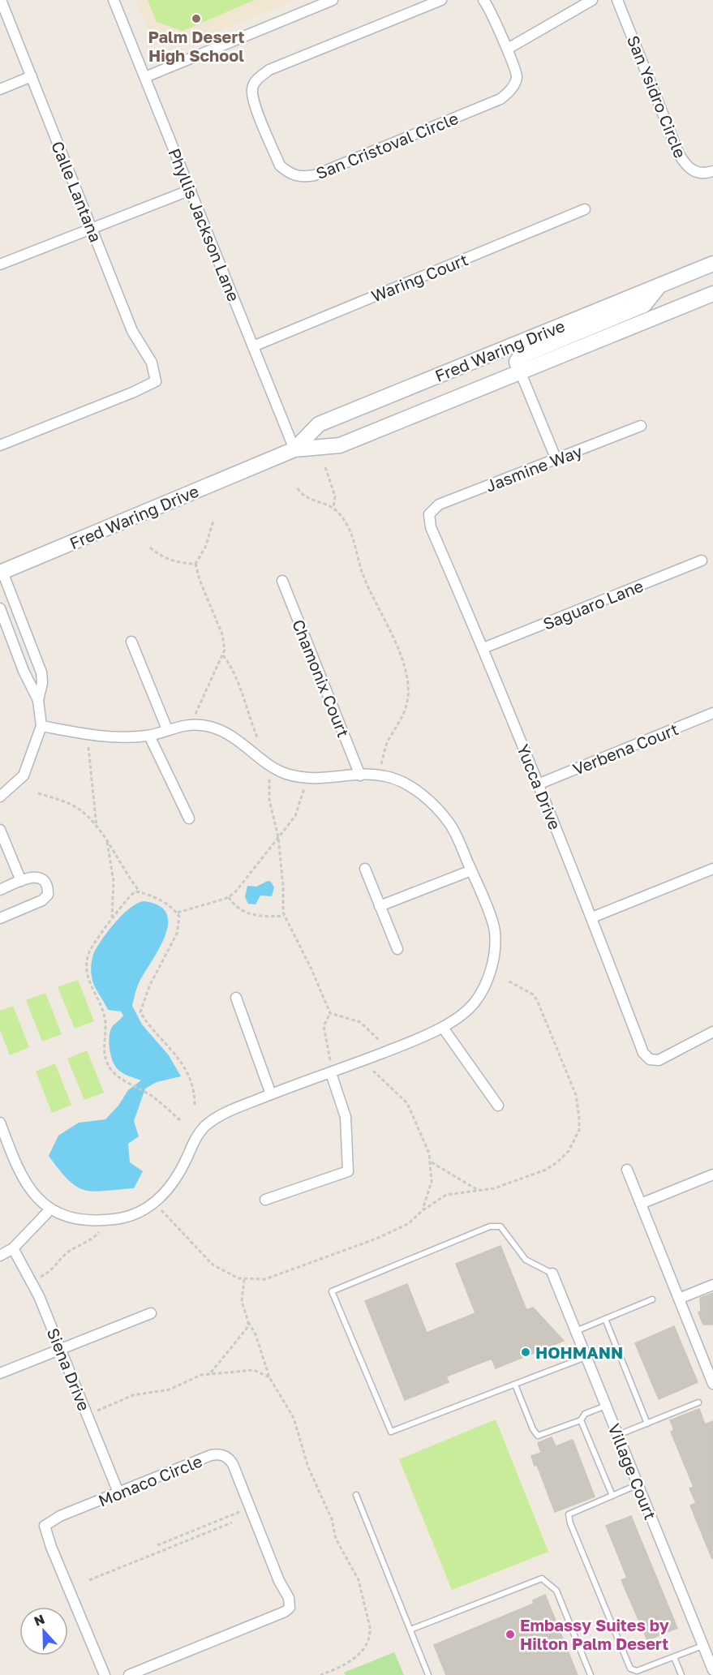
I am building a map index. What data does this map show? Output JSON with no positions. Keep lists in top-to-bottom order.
{
  "streets": {
    "main road": ["Fred Waring Drive"],
    "street": [
      "San Ysidro Circle",
      "San Cristoval Circle",
      "Calle Lantana",
      "Phyllis Jackson Lane",
      "Waring Court",
      "Jasmine Way",
      "Saguaro Lane",
      "Chamonix Court",
      "Verbena Court",
      "Yucca Drive",
      "Siena Drive",
      "Village Court",
      "Monaco Circle"
    ]
  },
  "crossings": [
    ["Phyllis Jackson Lane", "Waring Court"],
    ["Phyllis Jackson Lane", "Fred Waring Drive"],
    ["Jasmine Way", "Yucca Drive"],
    ["Saguaro Lane", "Yucca Drive"],
    ["Verbena Court", "Yucca Drive"],
    ["Siena Drive", "Monaco Circle"]
  ],
  "places": ["Palm Desert High School", "HOHMANN", "Embassy Suites by Hilton Palm Desert"],
  "north": "top"
}
